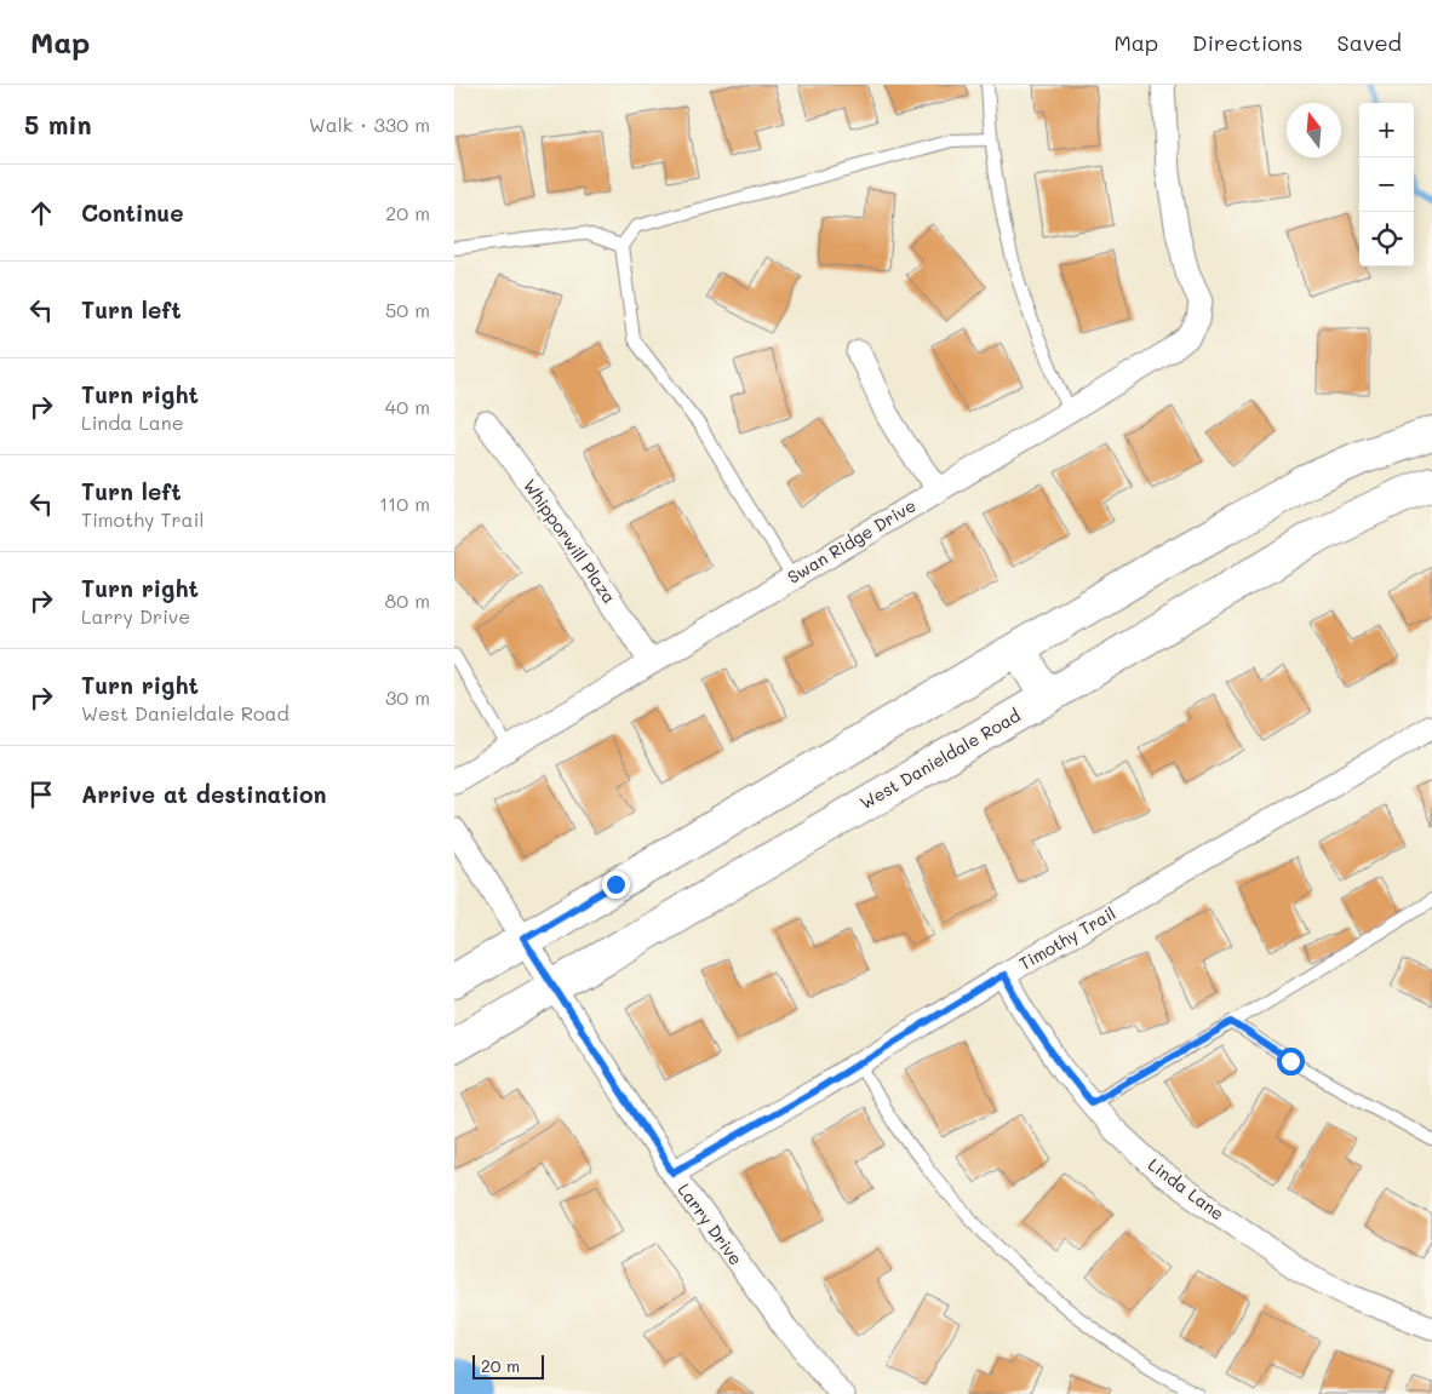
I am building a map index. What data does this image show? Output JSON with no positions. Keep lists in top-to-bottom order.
{
  "streets": {
    "main road": ["West Danieldale Road"],
    "street": [
      "Whipporwill Plaza",
      "Swan Ridge Drive",
      "Timothy Trail",
      "Linda Lane",
      "Larry Drive"
    ]
  },
  "crossings": [
    ["Whipporwill Plaza", "Swan Ridge Drive"],
    ["West Danieldale Road", "Larry Drive"],
    ["Timothy Trail", "Linda Lane"],
    ["Timothy Trail", "Larry Drive"]
  ],
  "scale_bar": "20 m",
  "north": "top",
  "page": {
    "header": "Map",
    "nav": ["Map", "Directions", "Saved"],
    "heading": ["5 min", "Walk · 330 m"],
    "map_buttons": ["+", "−"],
    "list": [
      ["Continue", "20 m"],
      ["Turn left", "50 m"],
      ["Turn right", "Linda Lane", "40 m"],
      ["Turn left", "Timothy Trail", "110 m"],
      ["Turn right", "Larry Drive", "80 m"],
      ["Turn right", "West Danieldale Road", "30 m"],
      "Arrive at destination"
    ],
    "scale": "20 m"
  }
}
